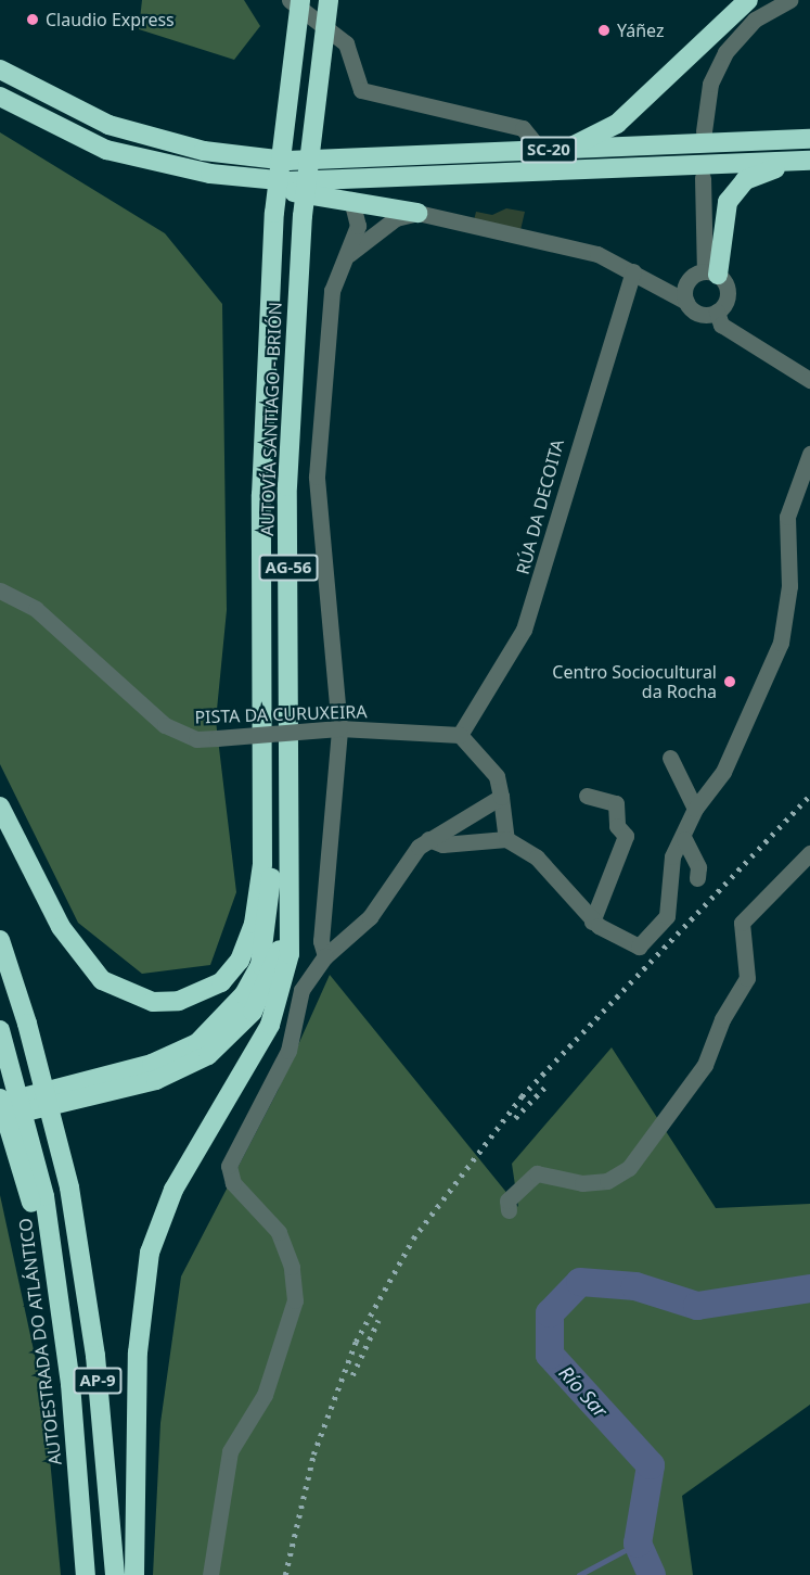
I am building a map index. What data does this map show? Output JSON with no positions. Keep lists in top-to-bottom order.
{
  "streets": {
    "highway": [
      "SC-20",
      "AUTOVÍA SANTIAGO - BRIÓN",
      "AG-56",
      "AUTOESTRADA DO ATLÁNTICO",
      "AP-9"
    ],
    "street": ["RÚA DA DECOITA", "PISTA DA CURUXEIRA"]
  },
  "crossings": [
    ["RÚA DA DECOITA", "PISTA DA CURUXEIRA"]
  ],
  "water": ["Río Sar"],
  "places": ["Claudio Express", "Yáñez", "Centro Sociocultural da Rocha"]
}
